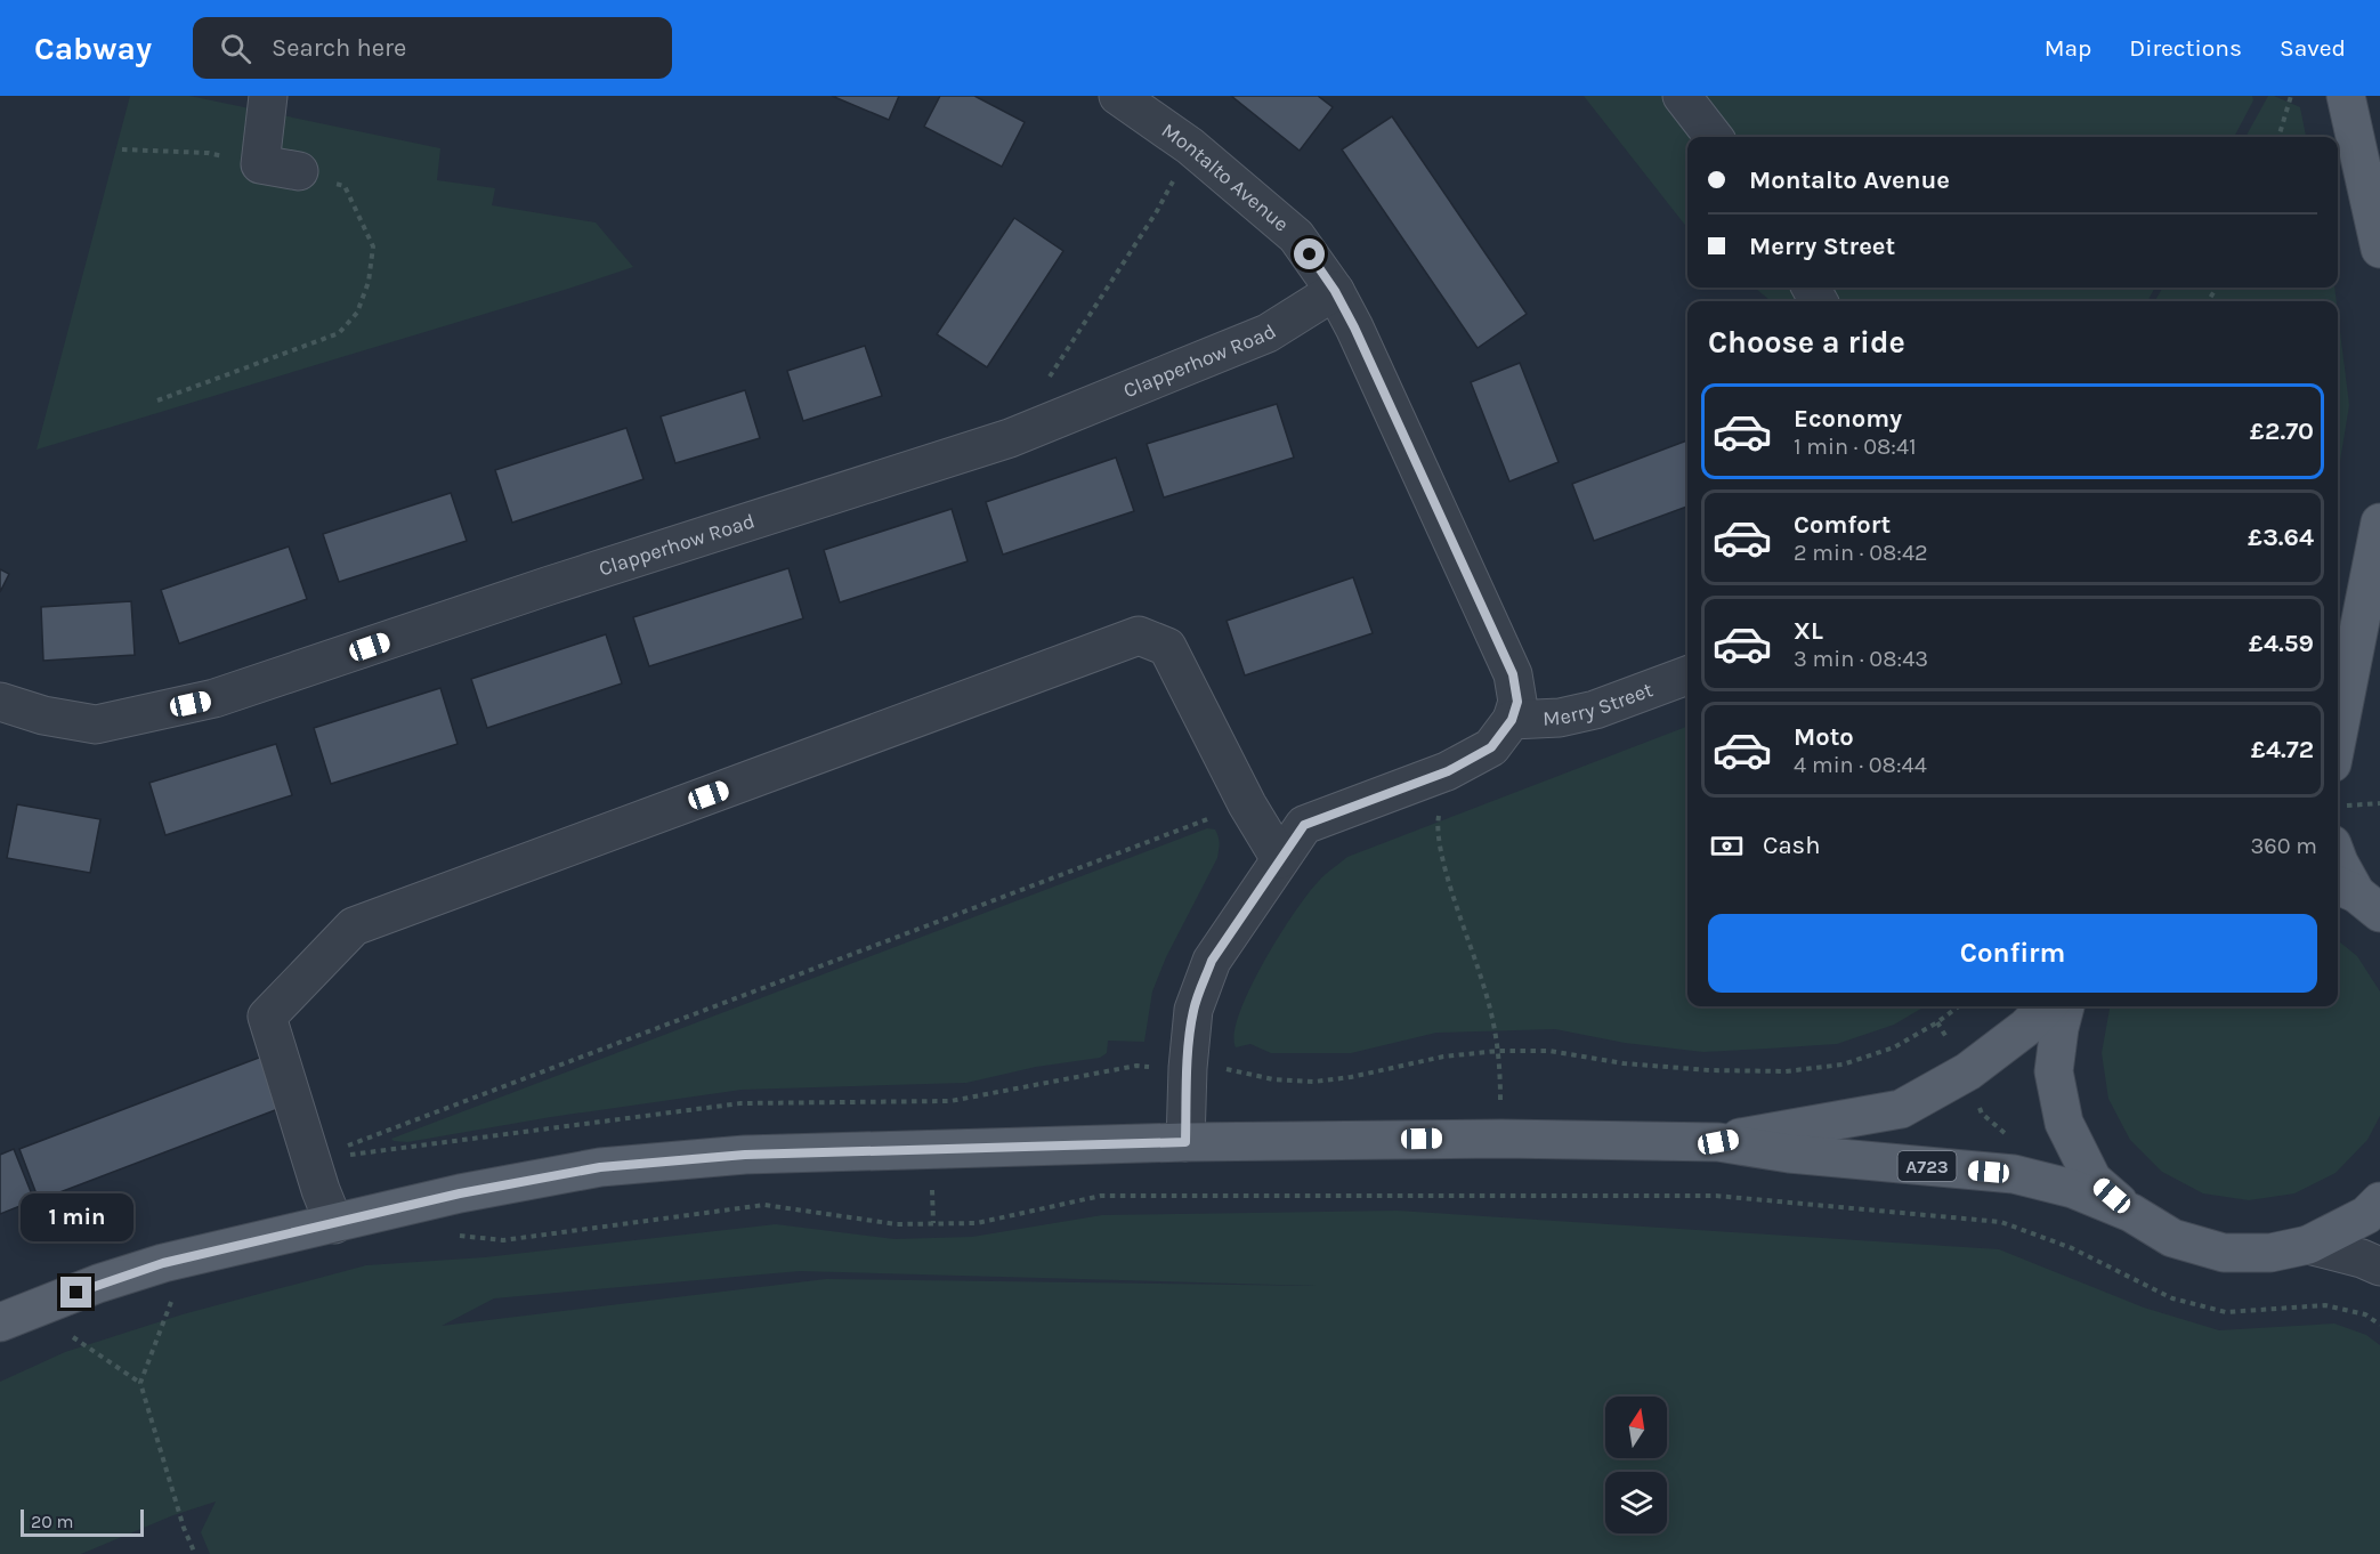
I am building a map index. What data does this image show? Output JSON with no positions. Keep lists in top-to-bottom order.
{
  "streets": {
    "main road": ["A723"],
    "street": ["Montalto Avenue", "Clapperhow Road", "Merry Street"]
  },
  "crossings": [
    ["Montalto Avenue", "Clapperhow Road"],
    ["Montalto Avenue", "Merry Street"]
  ],
  "scale_bar": "20 m",
  "north": "top",
  "page": {
    "header": "Cabway",
    "search": "Search here",
    "nav": ["Map", "Directions", "Saved"],
    "banner": ["Montalto Avenue", "Merry Street"],
    "heading": "Choose a ride",
    "list": [
      {
        "name": "Economy",
        "note": "1 min · 08:41",
        "value": "£2.70"
      },
      {
        "name": "Comfort",
        "note": "2 min · 08:42",
        "value": "£3.64"
      },
      {
        "name": "XL",
        "note": "3 min · 08:43",
        "value": "£4.59"
      },
      {
        "name": "Moto",
        "note": "4 min · 08:44",
        "value": "£4.72"
      }
    ],
    "pay": ["Cash", "360 m"],
    "buttons": "Confirm",
    "bubble": "1 min",
    "scale": "20 m"
  }
}
